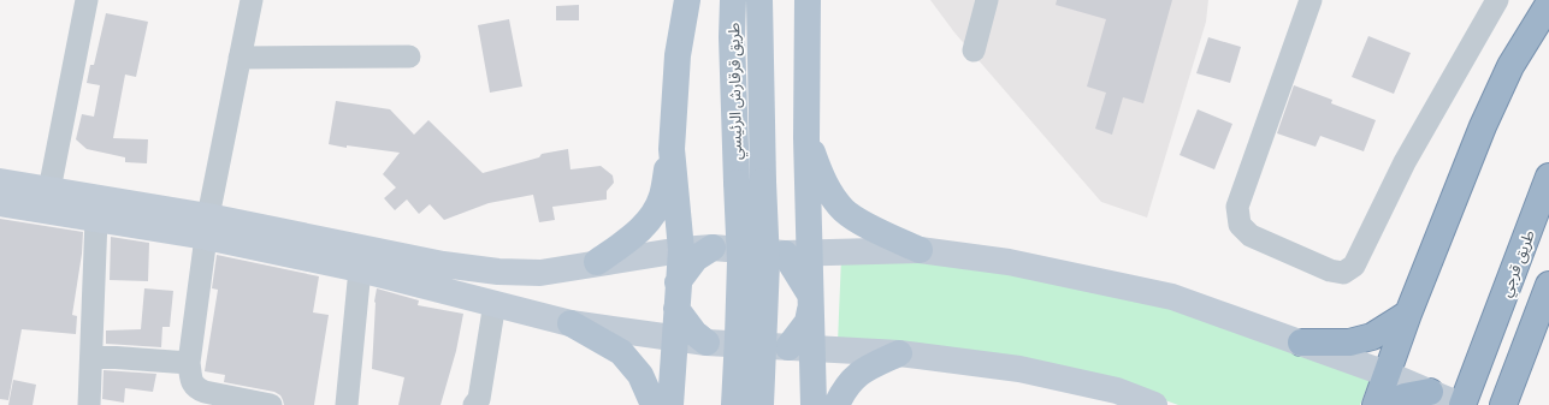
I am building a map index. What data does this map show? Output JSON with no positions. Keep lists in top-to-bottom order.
{
  "streets": {
    "highway": ["طريق قرجي"],
    "main road": ["طريق قرقارش الرئيسي"]
  }
}
